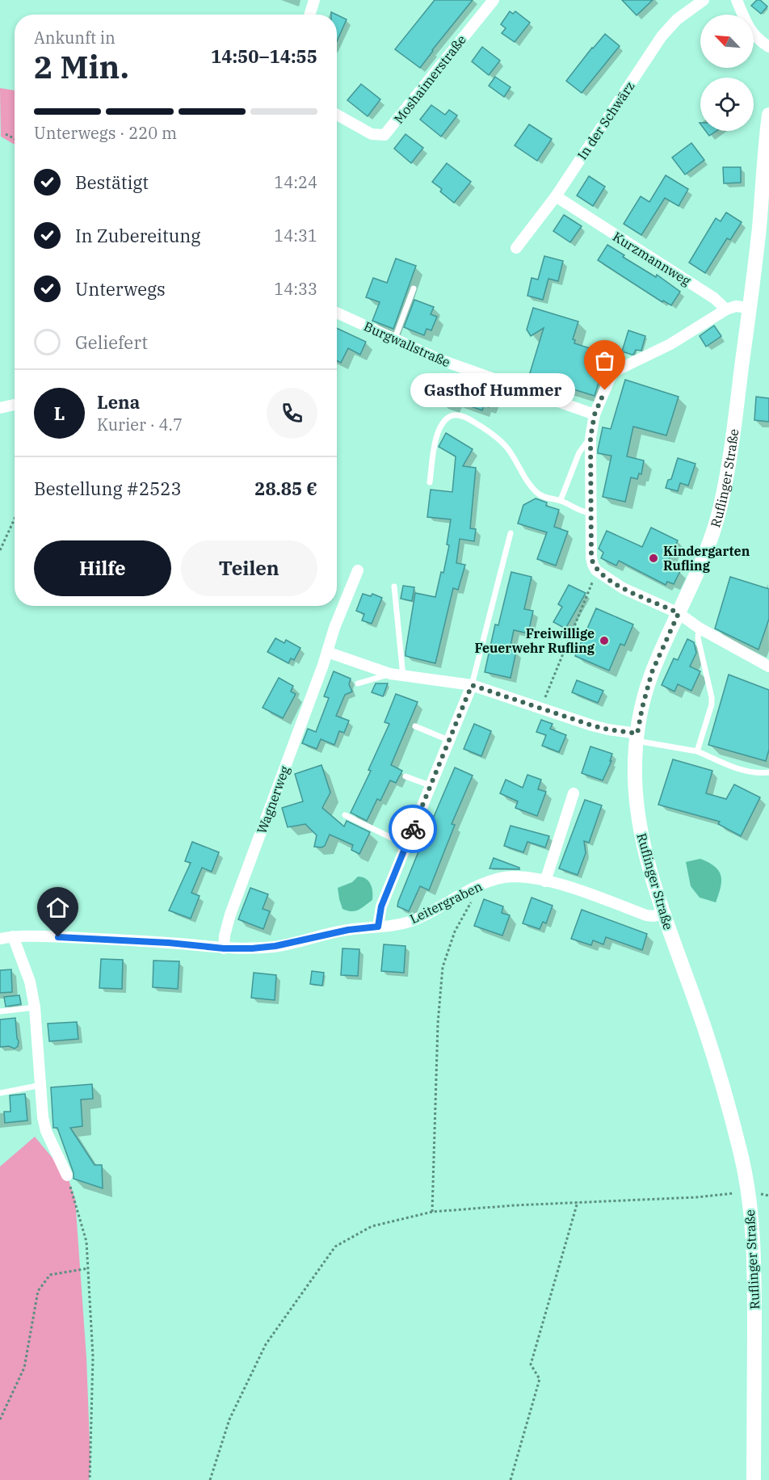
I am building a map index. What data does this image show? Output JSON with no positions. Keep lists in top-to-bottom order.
{
  "streets": {
    "street": [
      "Moshaimerstraße",
      "In der Schwärz",
      "Kurzmannweg",
      "Burgwallstraße",
      "Ruflinger Straße",
      "Wagnerweg",
      "Leitergraben"
    ]
  },
  "crossings": [
    ["In der Schwärz", "Kurzmannweg"],
    ["Ruflinger Straße", "Leitergraben"],
    ["Wagnerweg", "Leitergraben"]
  ],
  "places": ["Gasthof Hummer", "Kindergarten Rufling", "Freiwillige Feuerwehr Rufling"],
  "north": "top left",
  "page": {
    "heading": ["2 Min.", "Ankunft in", "14:50–14:55"],
    "panel": [
      "Lena",
      "Kurier · 4.7",
      "Bestellung #2523",
      "28.85 €"
    ],
    "bar": "Unterwegs · 220 m",
    "list": [
      ["Bestätigt", "14:24"],
      ["In Zubereitung", "14:31"],
      ["Unterwegs", "14:33"],
      "Geliefert"
    ],
    "bubble": "Gasthof Hummer",
    "round": "L",
    "buttons": ["Hilfe", "Teilen"]
  }
}
